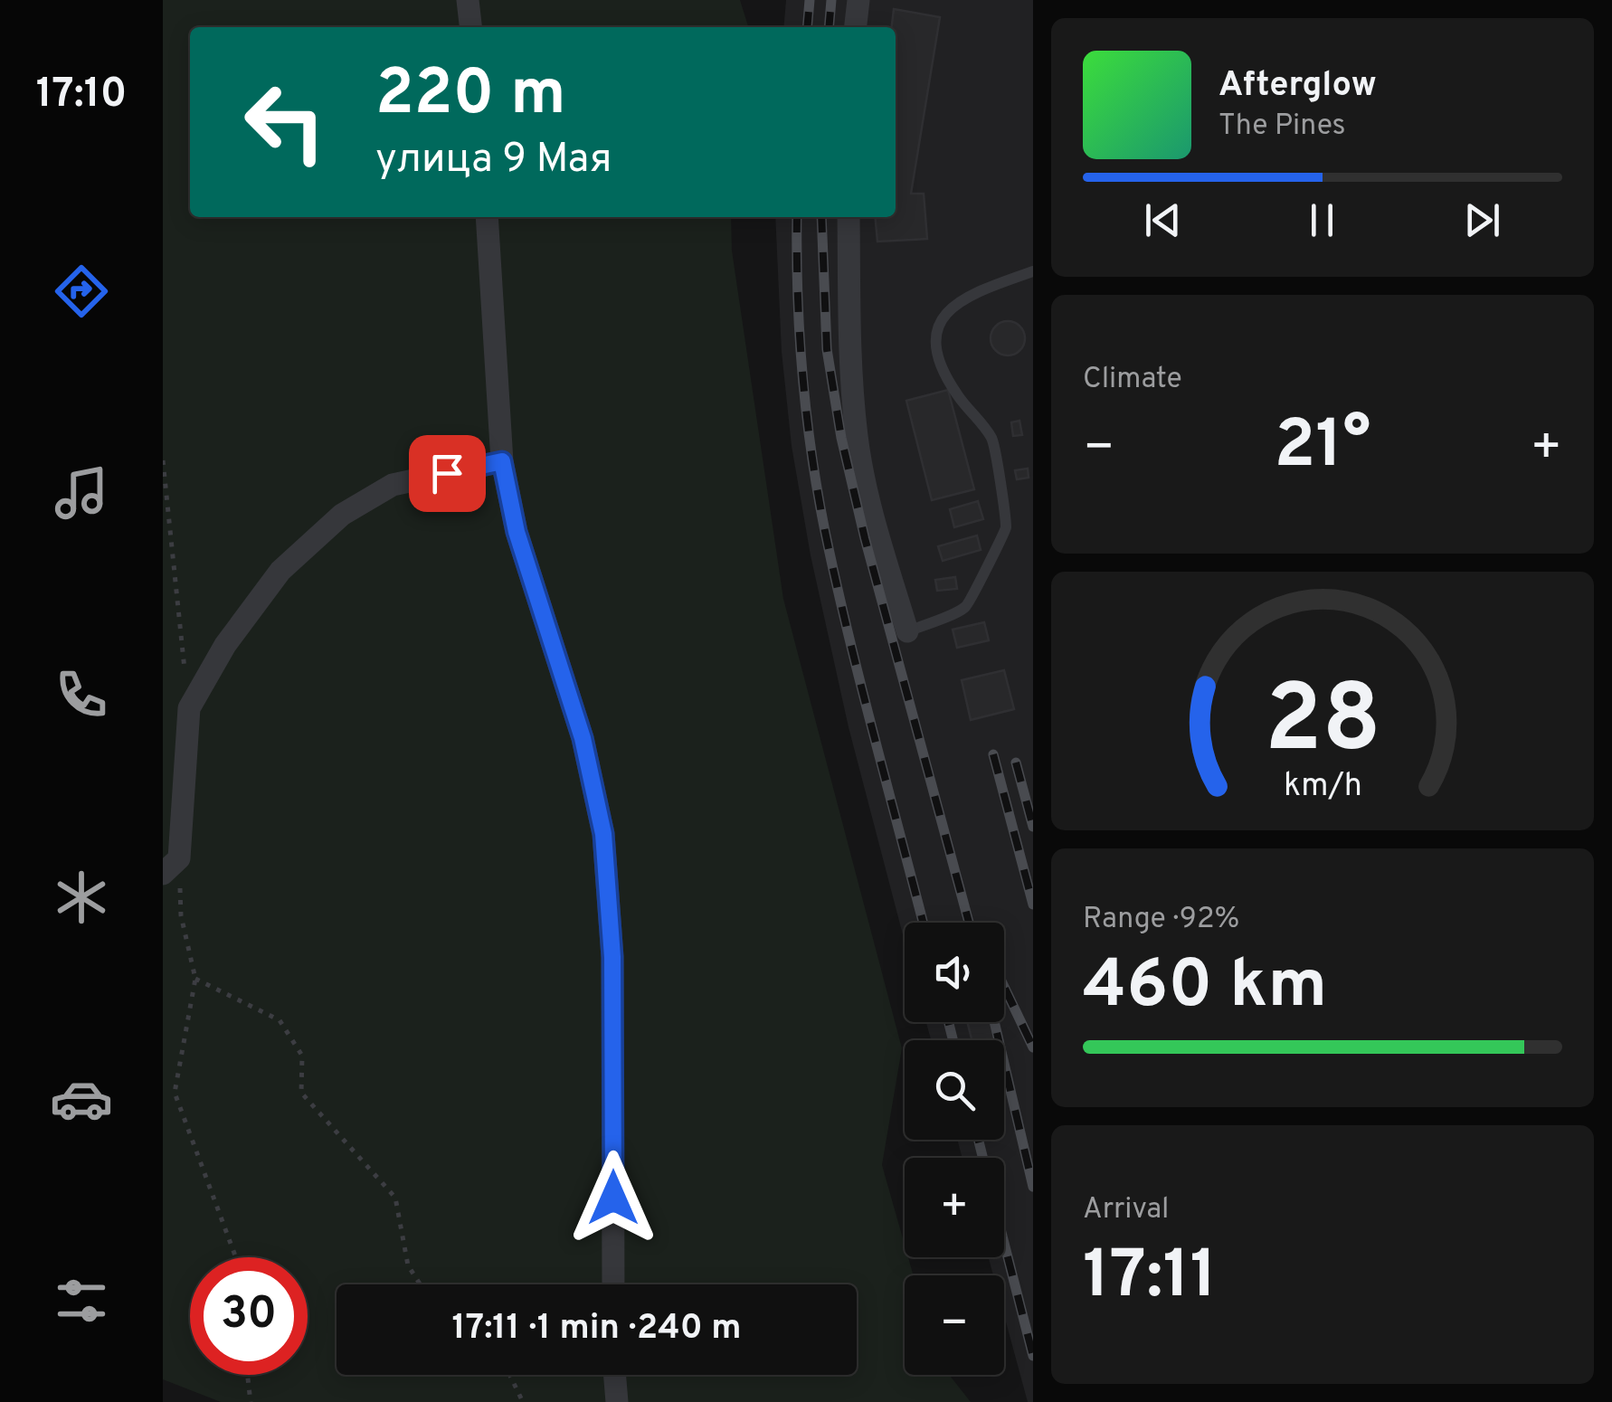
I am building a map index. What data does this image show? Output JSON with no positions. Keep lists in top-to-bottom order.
{
  "page": {
    "tabs": "17:10",
    "turn": ["220 m", "улица 9 Мая"],
    "song": ["Afterglow", "The Pines"],
    "tile": [
      "Climate",
      ["Range · 92%", "460 km"],
      ["Arrival", "17:11"]
    ],
    "heat": ["−", "21°", "+"],
    "map_buttons": ["+", "−"],
    "limit": "30",
    "trip": "17:11 · 1 min · 240 m",
    "gauge": ["28", "km/h"]
  }
}
